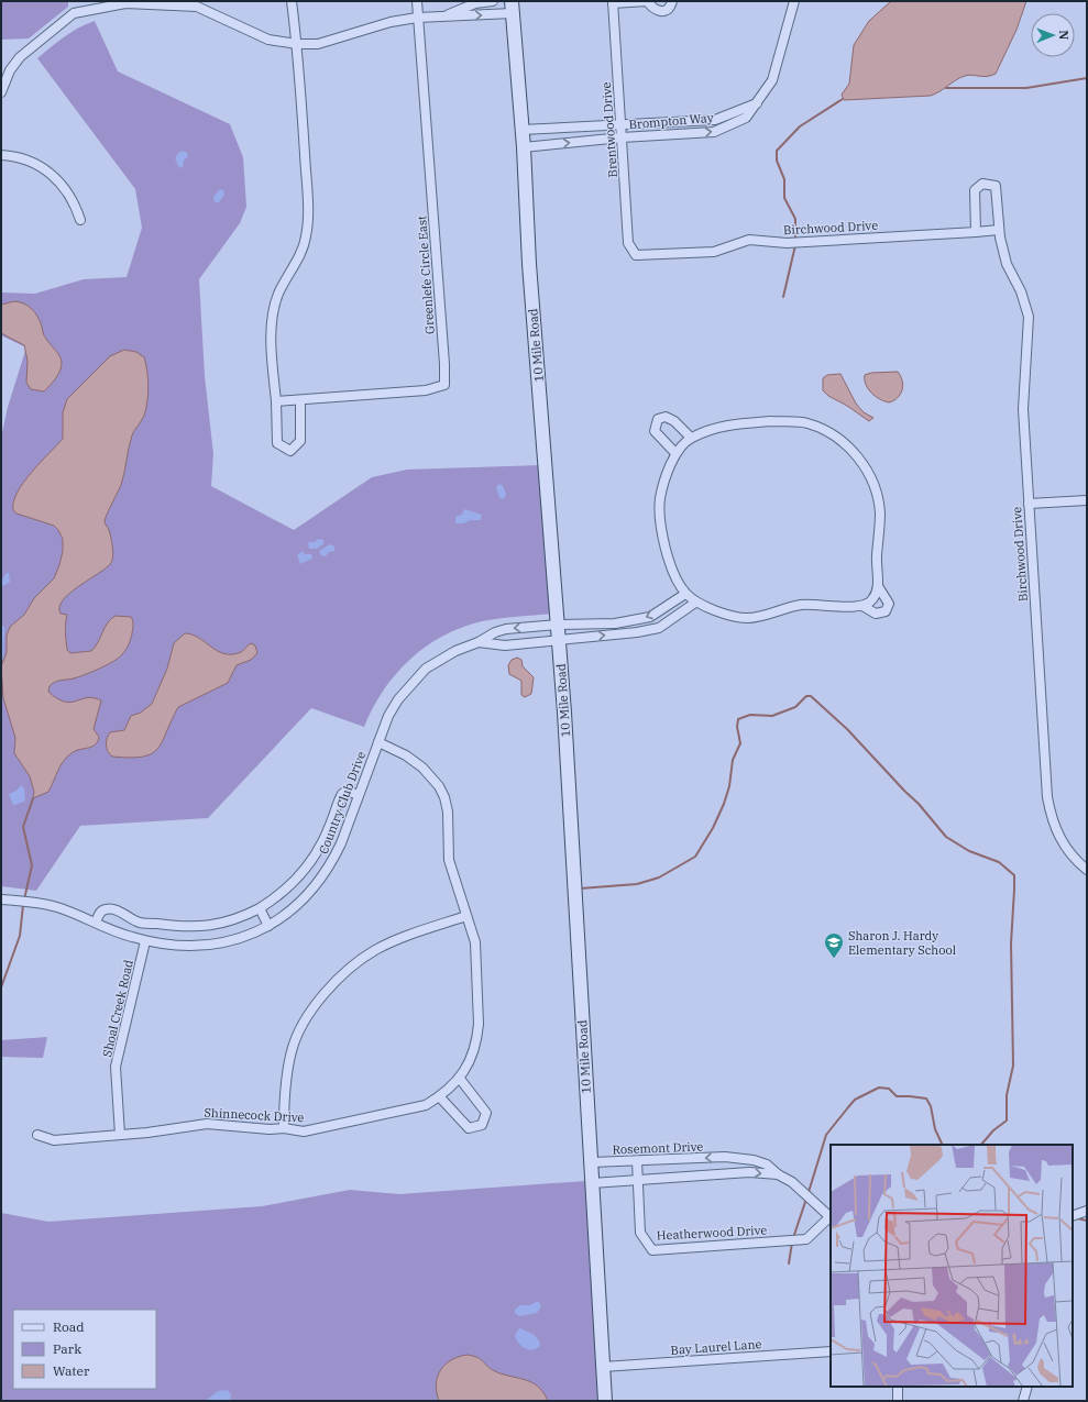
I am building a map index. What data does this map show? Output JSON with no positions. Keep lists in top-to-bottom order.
{
  "streets": {
    "main road": ["10 Mile Road"],
    "street": [
      "Brompton Way",
      "Brentwood Drive",
      "Birchwood Drive",
      "Greenlefe Circle East",
      "Country Club Drive",
      "Shoal Creek Road",
      "Shinnecock Drive",
      "Rosemont Drive",
      "Heatherwood Drive",
      "Bay Laurel Lane"
    ]
  },
  "crossings": [
    ["Brompton Way", "Brentwood Drive"],
    ["Brompton Way", "10 Mile Road"],
    ["Brentwood Drive", "Birchwood Drive"],
    ["10 Mile Road", "Country Club Drive"],
    ["10 Mile Road", "Rosemont Drive"],
    ["10 Mile Road", "Bay Laurel Lane"],
    ["Country Club Drive", "Shoal Creek Road"],
    ["Country Club Drive", "Shinnecock Drive"],
    ["Shoal Creek Road", "Shinnecock Drive"],
    ["Rosemont Drive", "Heatherwood Drive"]
  ],
  "places": {
    "school or university": ["Sharon J. Hardy Elementary School"]
  },
  "legend": ["Road", "Park", "Water"],
  "north": "right"
}
